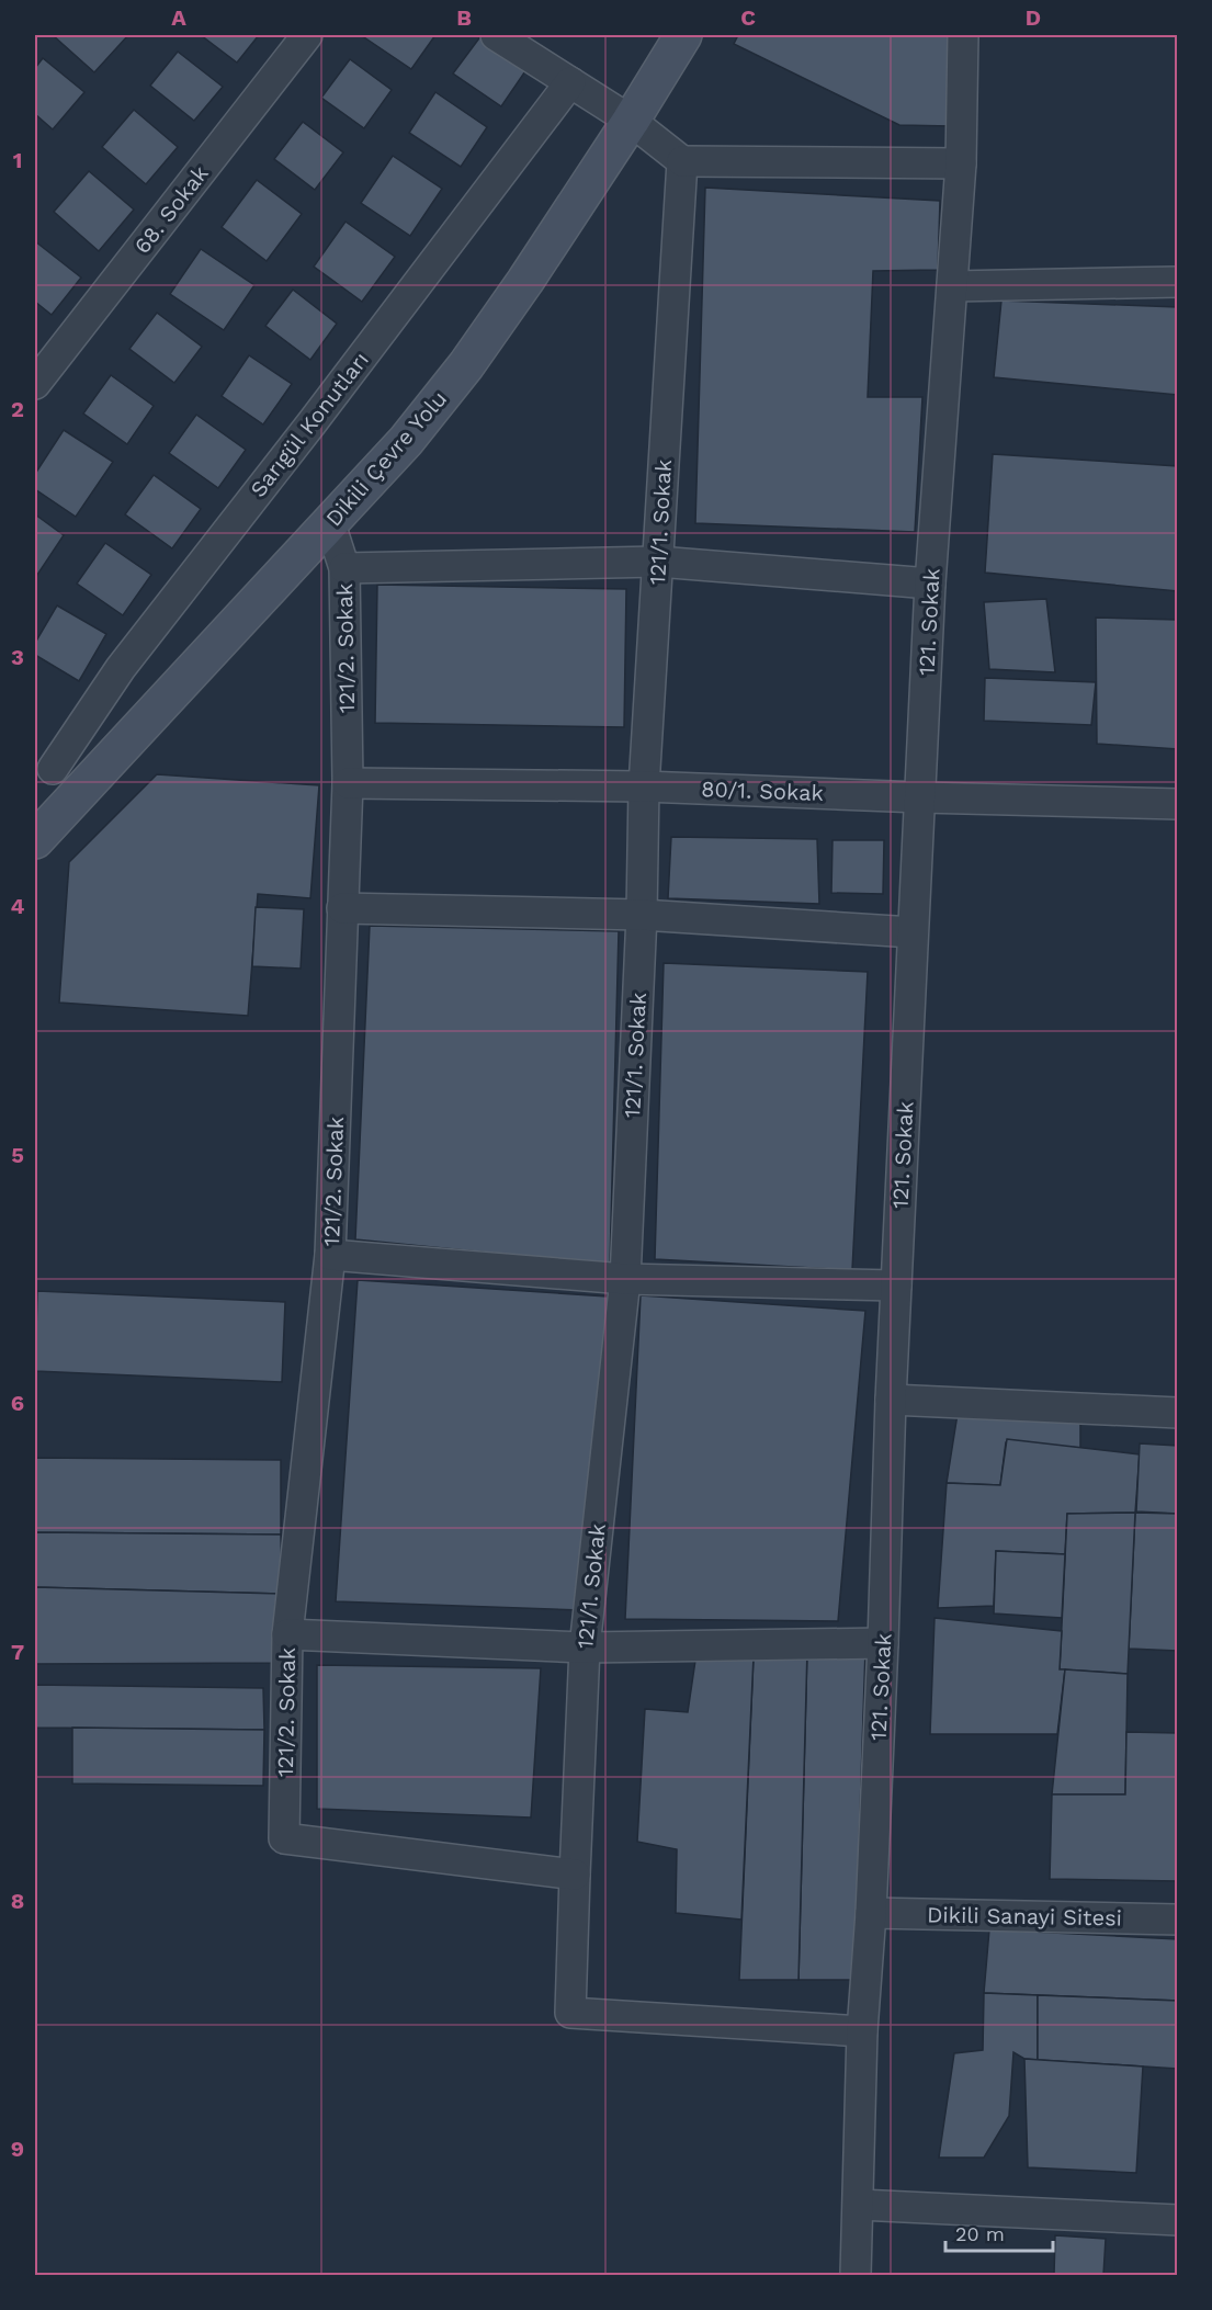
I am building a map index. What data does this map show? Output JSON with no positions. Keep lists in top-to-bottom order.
{
  "streets": {
    "main road": ["Dikili Çevre Yolu"],
    "street": [
      "68. Sokak",
      "Sarıgül Konutları",
      "121/1. Sokak",
      "121. Sokak",
      "121/2. Sokak",
      "80/1. Sokak",
      "Dikili Sanayi Sitesi"
    ]
  },
  "crossings": [
    ["Dikili Çevre Yolu", "121/2. Sokak"],
    ["121/1. Sokak", "121. Sokak"],
    ["121/1. Sokak", "121/2. Sokak"],
    ["121/1. Sokak", "80/1. Sokak"],
    ["121. Sokak", "80/1. Sokak"],
    ["121. Sokak", "Dikili Sanayi Sitesi"],
    ["121/2. Sokak", "80/1. Sokak"]
  ],
  "scale_bar": "20 m",
  "grid": {
    "columns": [
      "A",
      "B",
      "C",
      "D"
    ],
    "rows": [
      "1",
      "2",
      "3",
      "4",
      "5",
      "6",
      "7",
      "8",
      "9"
    ]
  }
}
